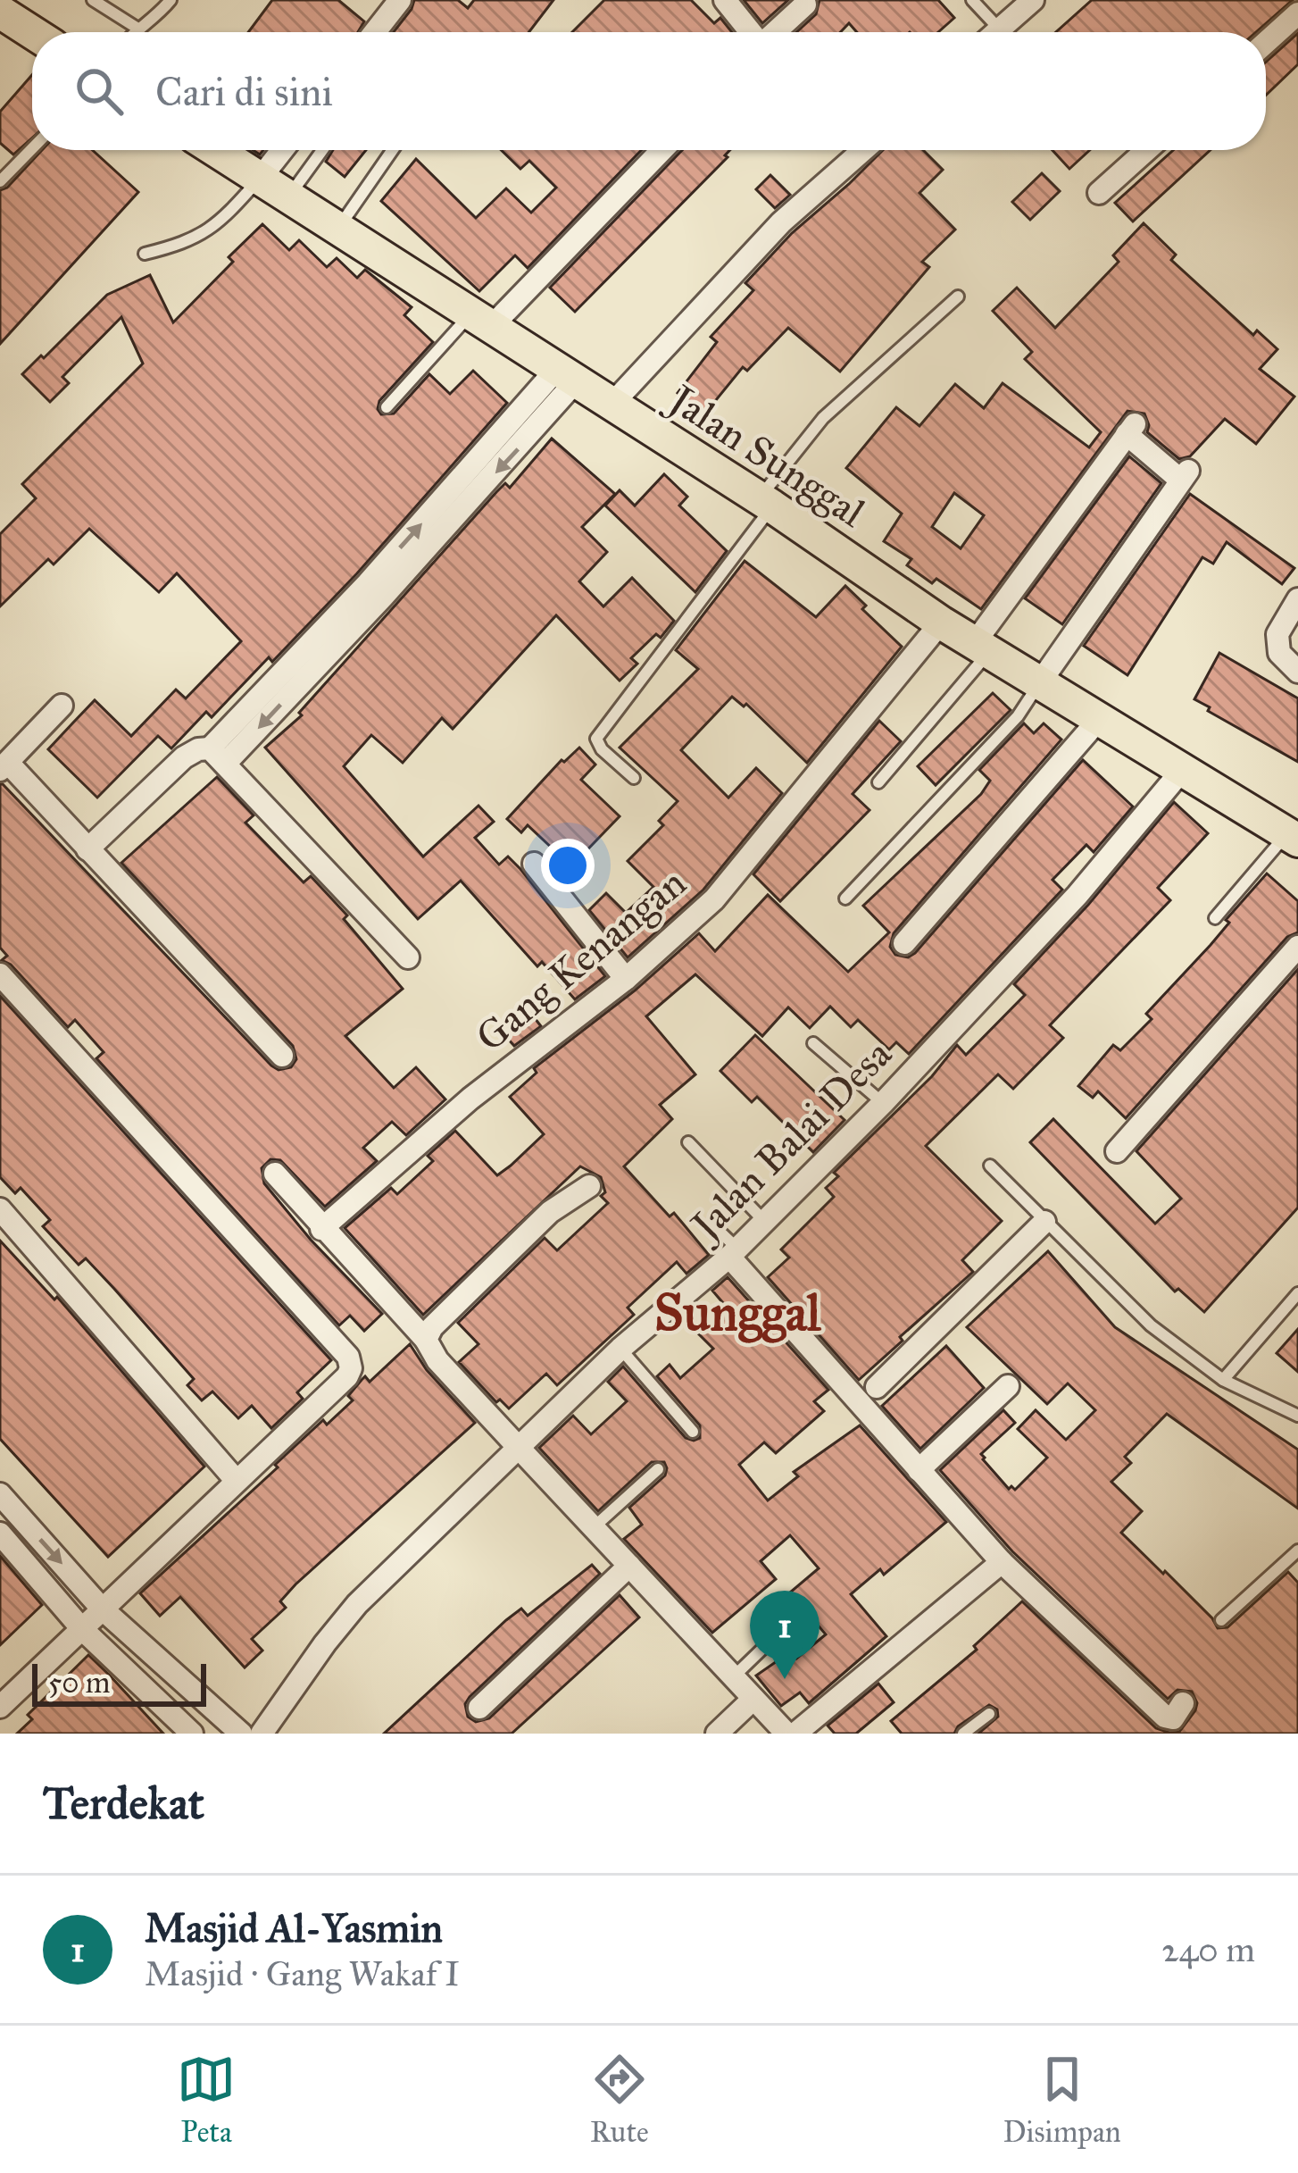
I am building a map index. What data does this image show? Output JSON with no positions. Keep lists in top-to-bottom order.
{
  "streets": {
    "main road": ["Jalan Sunggal"],
    "street": ["Gang Kenangan", "Jalan Balai Desa"]
  },
  "crossings": [
    ["Jalan Sunggal", "Gang Kenangan"],
    ["Jalan Sunggal", "Jalan Balai Desa"]
  ],
  "districts": ["Sunggal"],
  "scale_bar": "50 m",
  "page": {
    "search": "Cari di sini",
    "pins": "1",
    "scale": "50 m",
    "heading": "Terdekat",
    "list": [
      {
        "mark": "1",
        "name": "Masjid Al-Yasmin",
        "note": "Masjid · Gang Wakaf I",
        "value": "240 m"
      }
    ],
    "nav": ["Peta", "Rute", "Disimpan"]
  }
}
